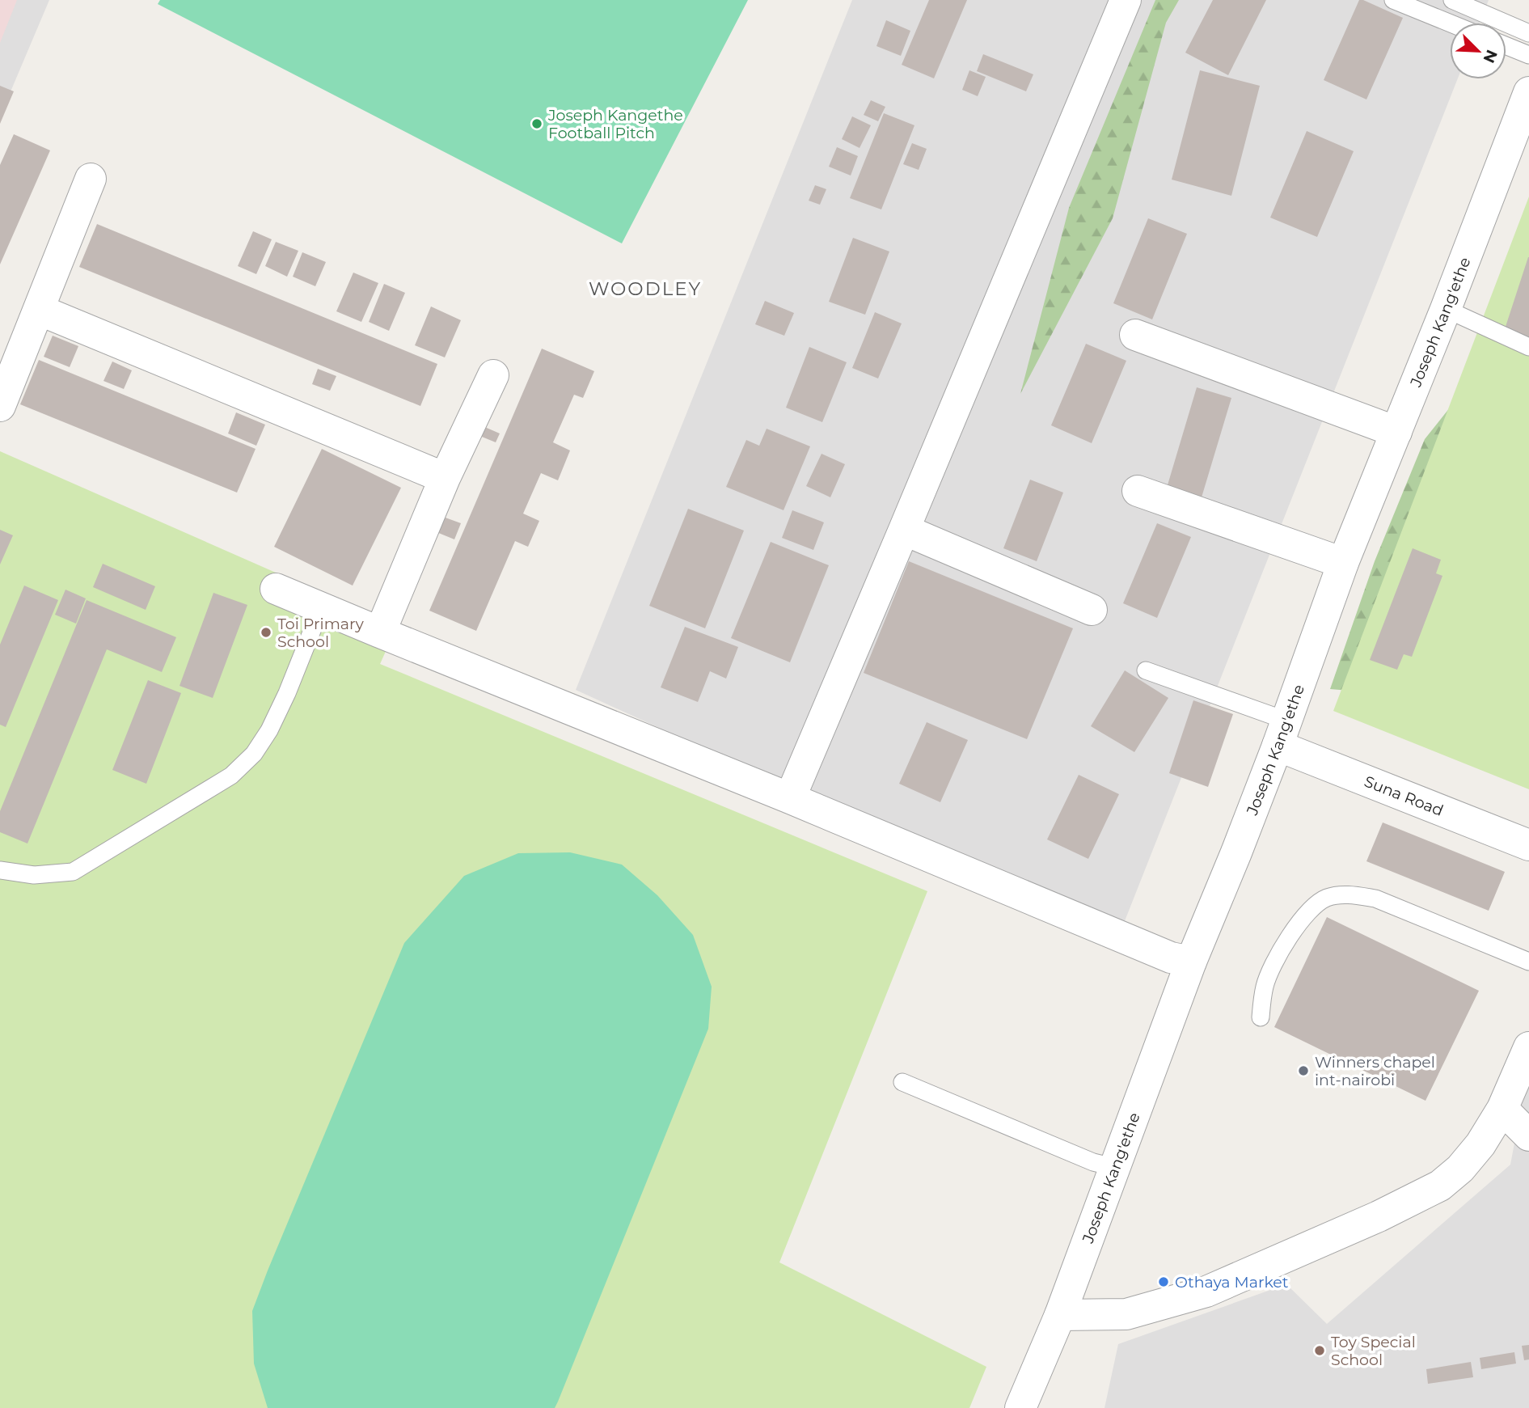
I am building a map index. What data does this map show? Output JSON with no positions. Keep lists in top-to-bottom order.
{
  "streets": {
    "street": ["Joseph Kang'ethe", "Suna Road"]
  },
  "crossings": [
    ["Joseph Kang'ethe", "Suna Road"]
  ],
  "districts": ["WOODLEY"],
  "places": [
    "Joseph Kangethe Football Pitch",
    "Toi Primary School",
    "Winners chapel int-nairobi",
    "Othaya Market",
    "Toy Special School"
  ],
  "north": "bottom right"
}
